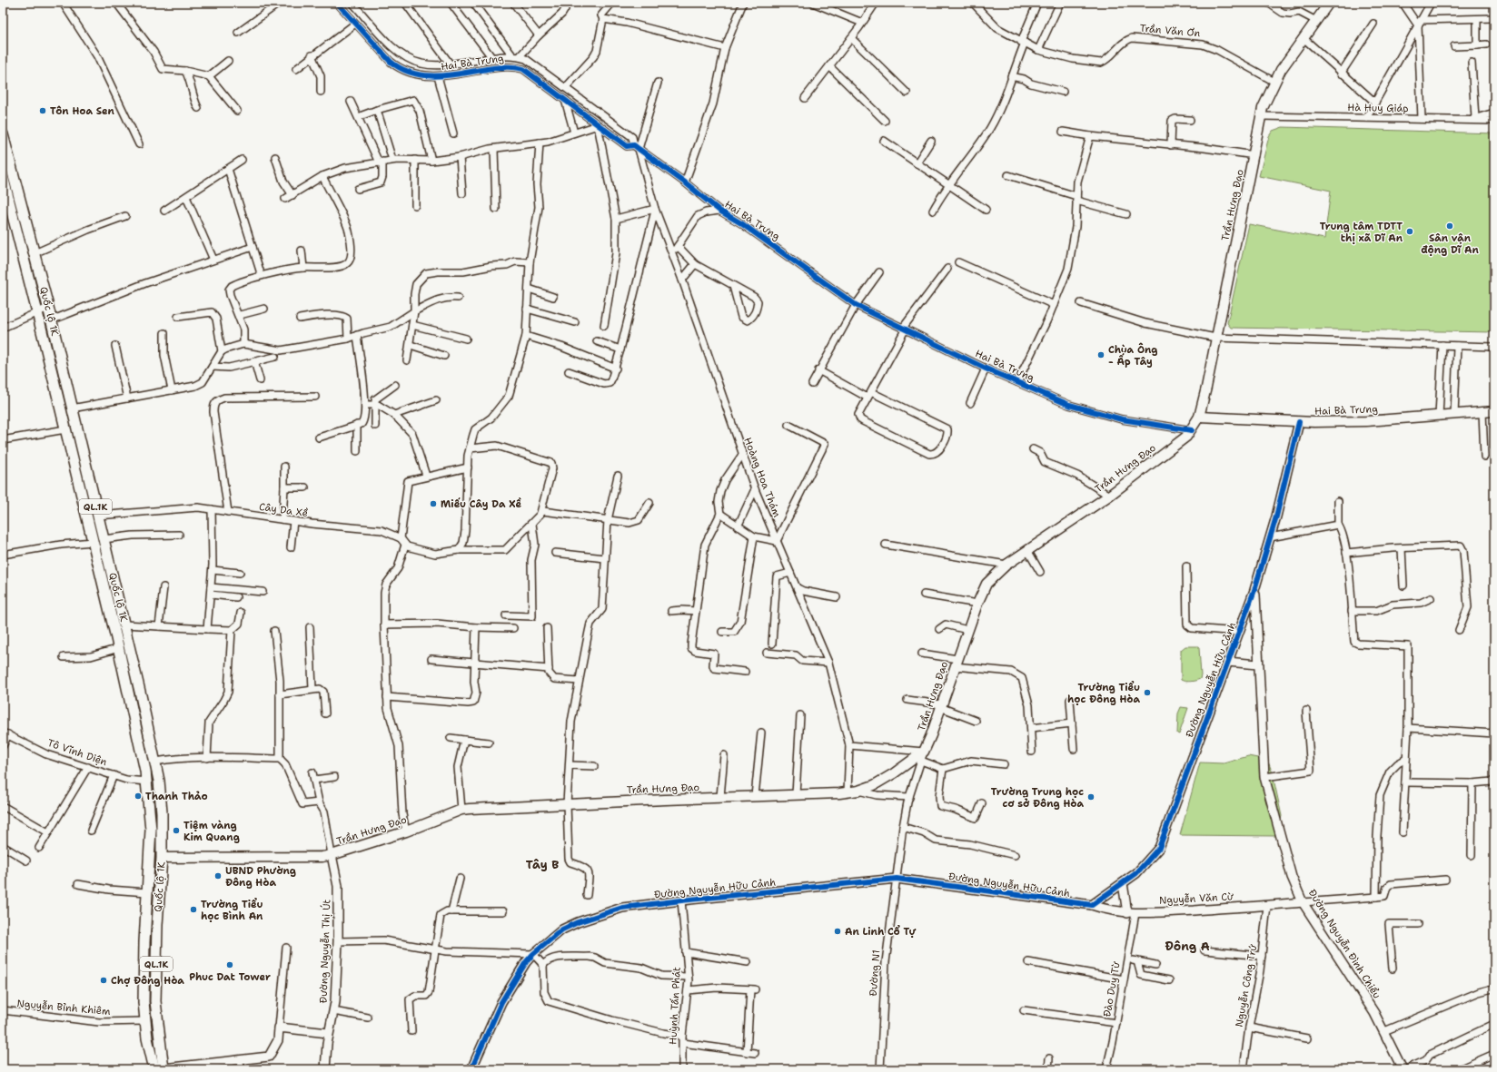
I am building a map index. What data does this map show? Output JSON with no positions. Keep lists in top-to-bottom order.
{
  "streets": {
    "main road": [
      "Hai Bà Trưng",
      "Trần Hưng Đạo",
      "Quốc lộ 1K",
      "QL.1K"
    ],
    "street": [
      "Trần Văn Ơn",
      "Hà Huy Giáp",
      "Hoàng Hoa Thám",
      "Cây Da Xề",
      "Đường Nguyễn Hữu Cảnh",
      "Tô Vĩnh Diện",
      "Nguyễn Văn Cừ",
      "Đường Nguyễn Đình Chiểu",
      "Đường Nguyễn Thị Út",
      "Đường N1",
      "Nguyễn Công Trứ",
      "Đào Duy Từ",
      "Huỳnh Tấn Phát",
      "Nguyễn Bỉnh Khiêm"
    ]
  },
  "crossings": [
    ["Trần Văn Ơn", "Trần Hưng Đạo"],
    ["Hai Bà Trưng", "Trần Hưng Đạo"],
    ["Hai Bà Trưng", "Hoàng Hoa Thám"],
    ["Hai Bà Trưng", "Đường Nguyễn Hữu Cảnh"],
    ["Hà Huy Giáp", "Trần Hưng Đạo"],
    ["Trần Hưng Đạo", "Quốc lộ 1K"],
    ["Trần Hưng Đạo", "Hoàng Hoa Thám"],
    ["Trần Hưng Đạo", "Đường Nguyễn Thị Út"],
    ["Trần Hưng Đạo", "Đường N1"],
    ["Quốc lộ 1K", "Cây Da Xề"],
    ["Quốc lộ 1K", "Tô Vĩnh Diện"],
    ["Quốc lộ 1K", "Nguyễn Bỉnh Khiêm"],
    ["Đường Nguyễn Hữu Cảnh", "Nguyễn Văn Cừ"],
    ["Đường Nguyễn Hữu Cảnh", "Đường Nguyễn Đình Chiểu"],
    ["Đường Nguyễn Hữu Cảnh", "Đường N1"],
    ["Đường Nguyễn Hữu Cảnh", "Huỳnh Tấn Phát"],
    ["Nguyễn Văn Cừ", "Đường Nguyễn Đình Chiểu"],
    ["Nguyễn Văn Cừ", "Nguyễn Công Trứ"],
    ["Nguyễn Văn Cừ", "Đào Duy Từ"]
  ],
  "districts": ["Tây B", "Đông A"],
  "places": [
    "Tôn Hoa Sen",
    "Sân vận động Dĩ An",
    "Trung tâm TDTT thị xã Dĩ An",
    "Chùa Ông - Ấp Tây",
    "Miếu Cây Da Xề",
    "Trường Tiểu học Đông Hòa",
    "Thanh Thảo",
    "Trường Trung học cơ sở Đông Hòa",
    "Tiệm vàng Kim Quang",
    "UBND Phường Đông Hòa",
    "Trường Tiểu học Bình An",
    "An Linh Cổ Tự",
    "Phuc Dat Tower",
    "Chợ Đông Hòa"
  ]
}
